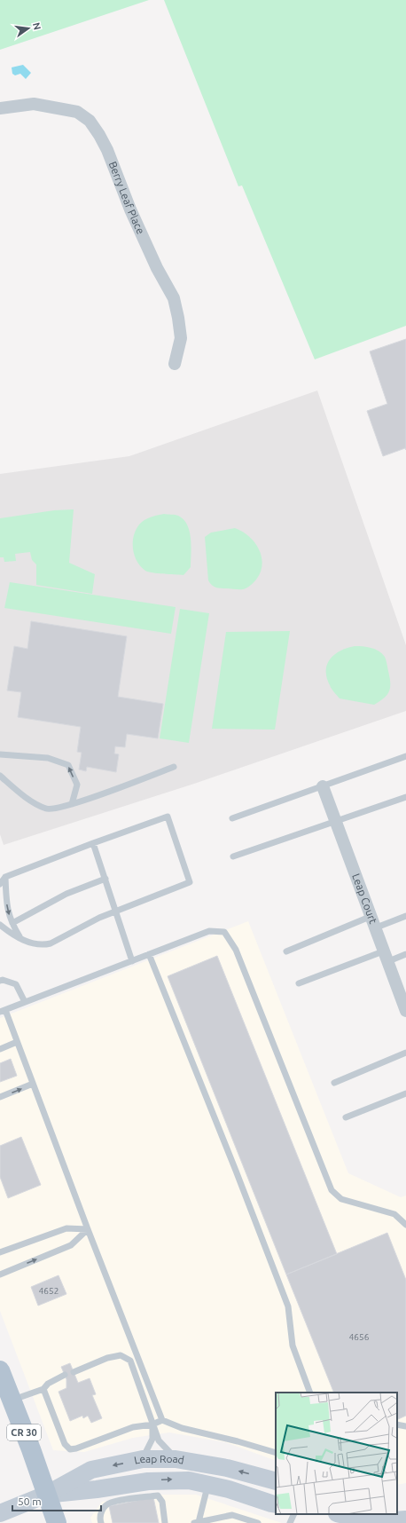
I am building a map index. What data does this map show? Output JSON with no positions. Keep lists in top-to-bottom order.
{
  "streets": {
    "main road": ["CR 30"],
    "street": ["Berry Leaf Place", "Leap Court", "Leap Road"]
  },
  "crossings": [
    ["CR 30", "Leap Road"]
  ],
  "house_numbers": ["4652", "4656"],
  "scale_bar": "50 m",
  "north": "right"
}
